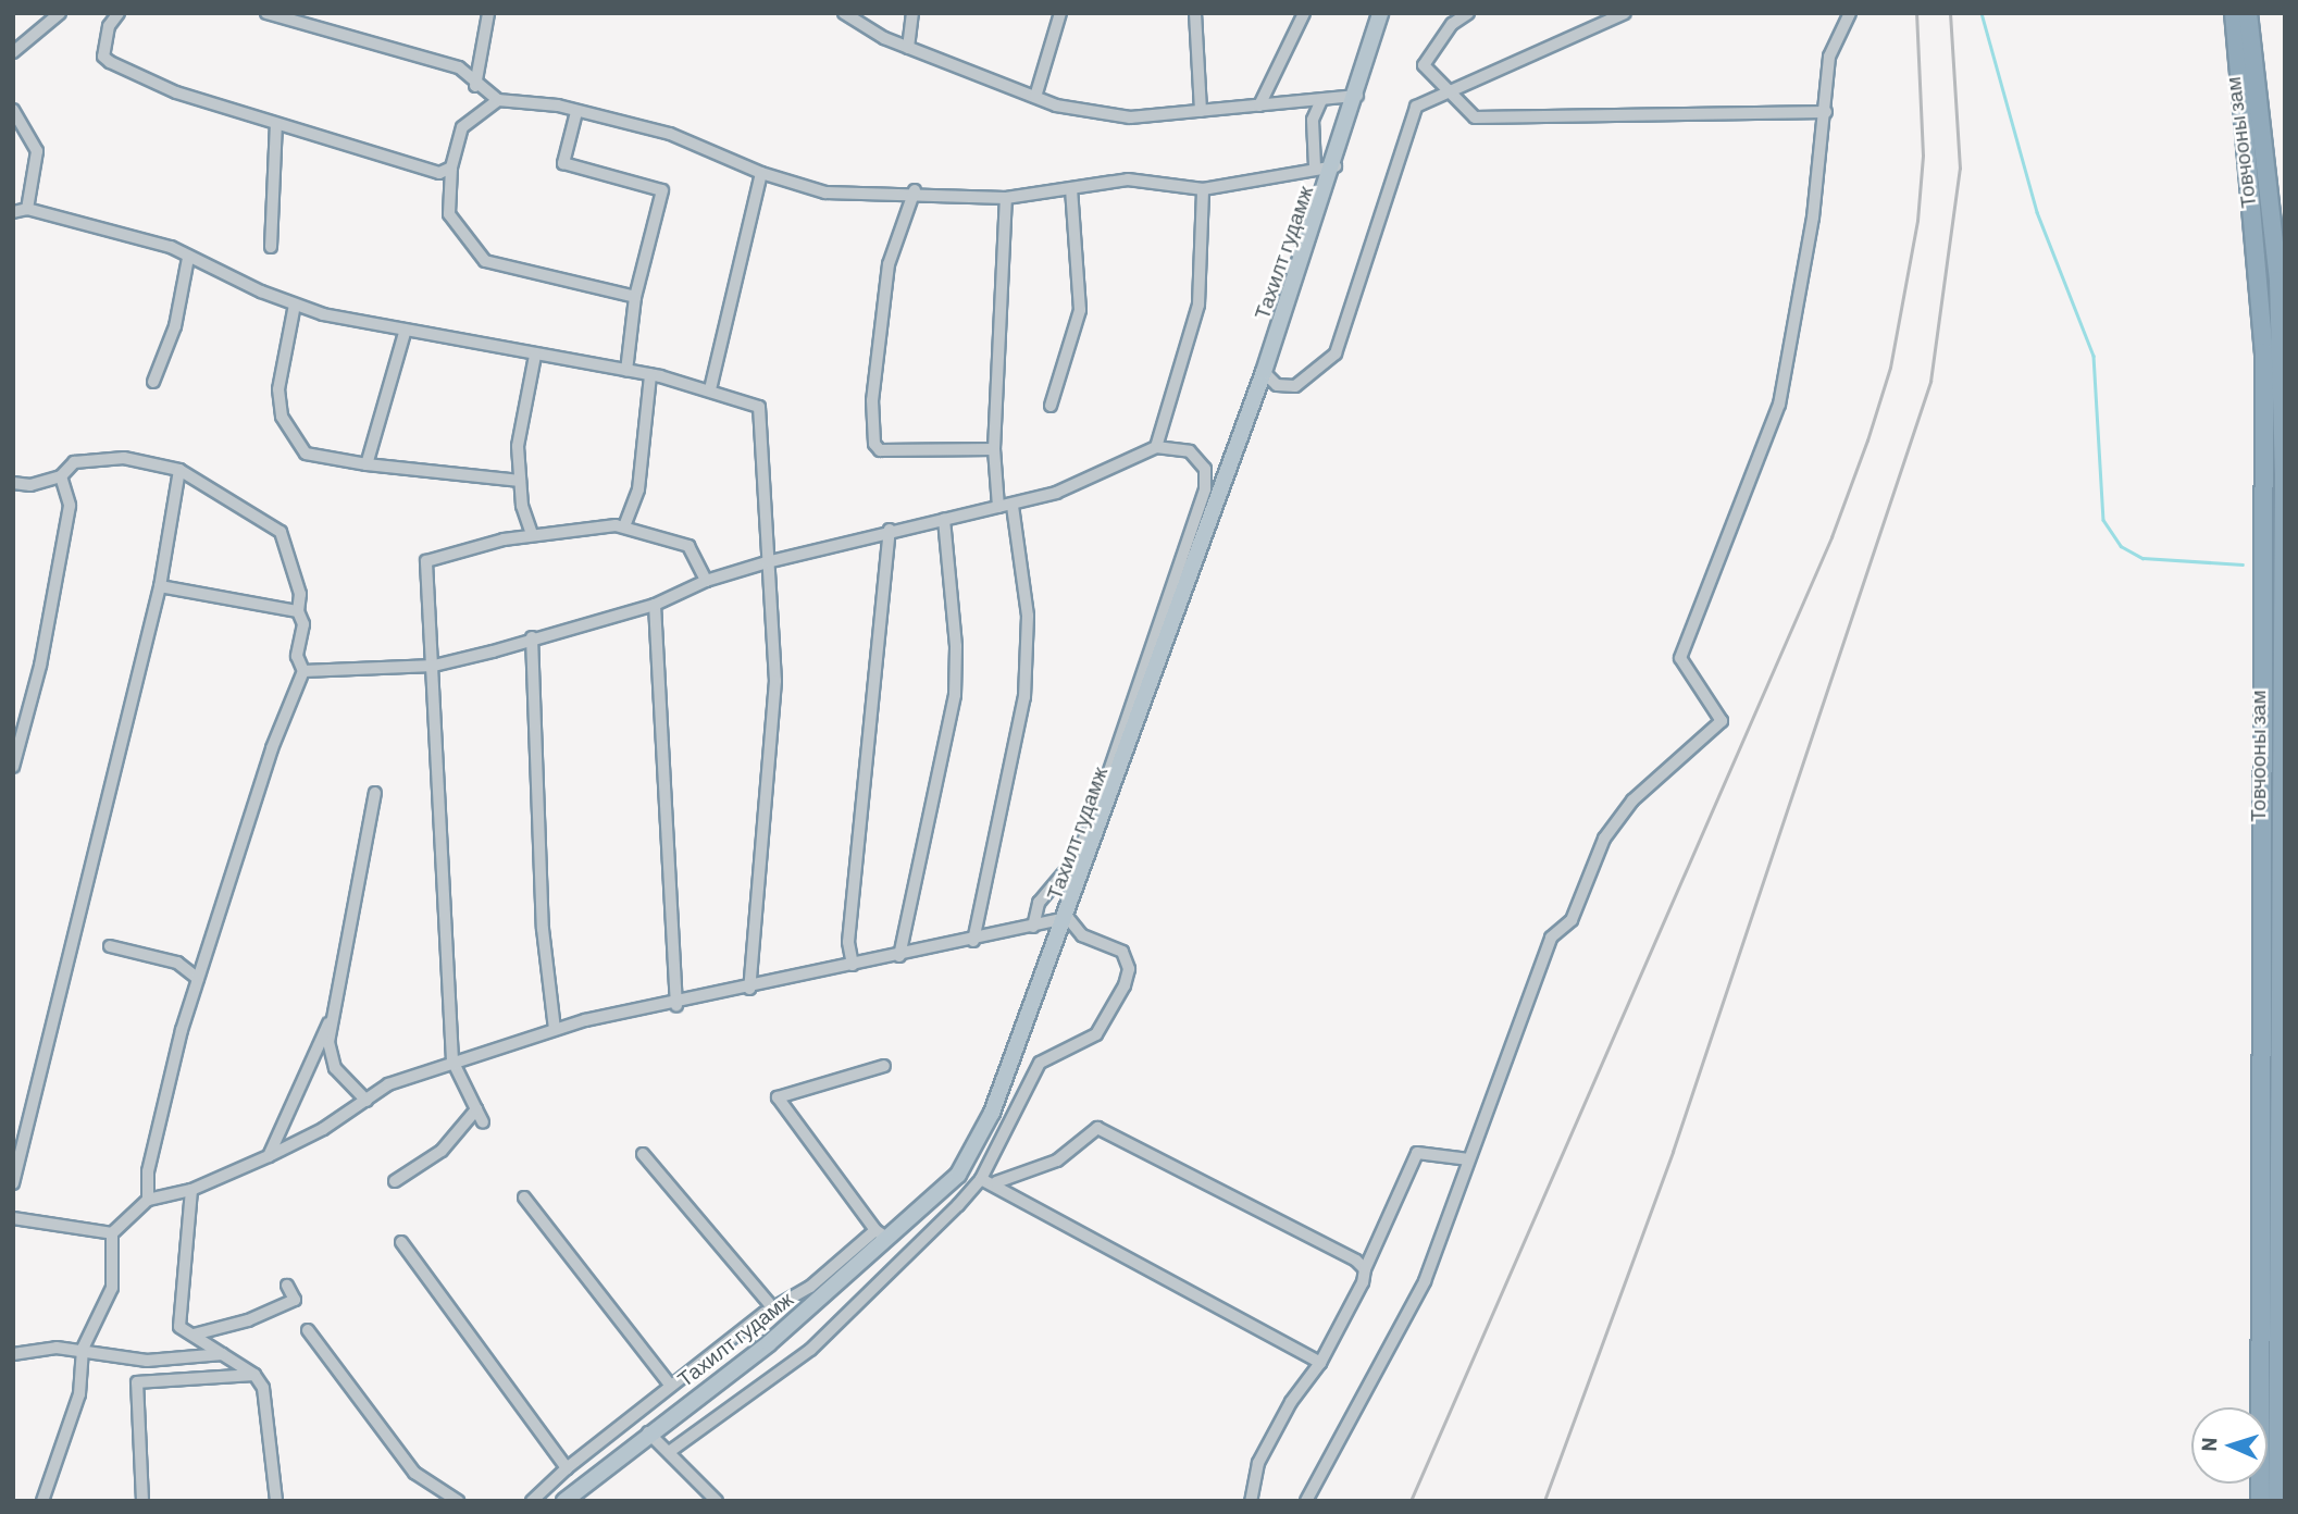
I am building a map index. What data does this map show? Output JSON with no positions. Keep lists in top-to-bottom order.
{
  "streets": {
    "highway": ["Товчооны зам"],
    "main road": ["Тахилт гудамж"]
  },
  "north": "left"
}
